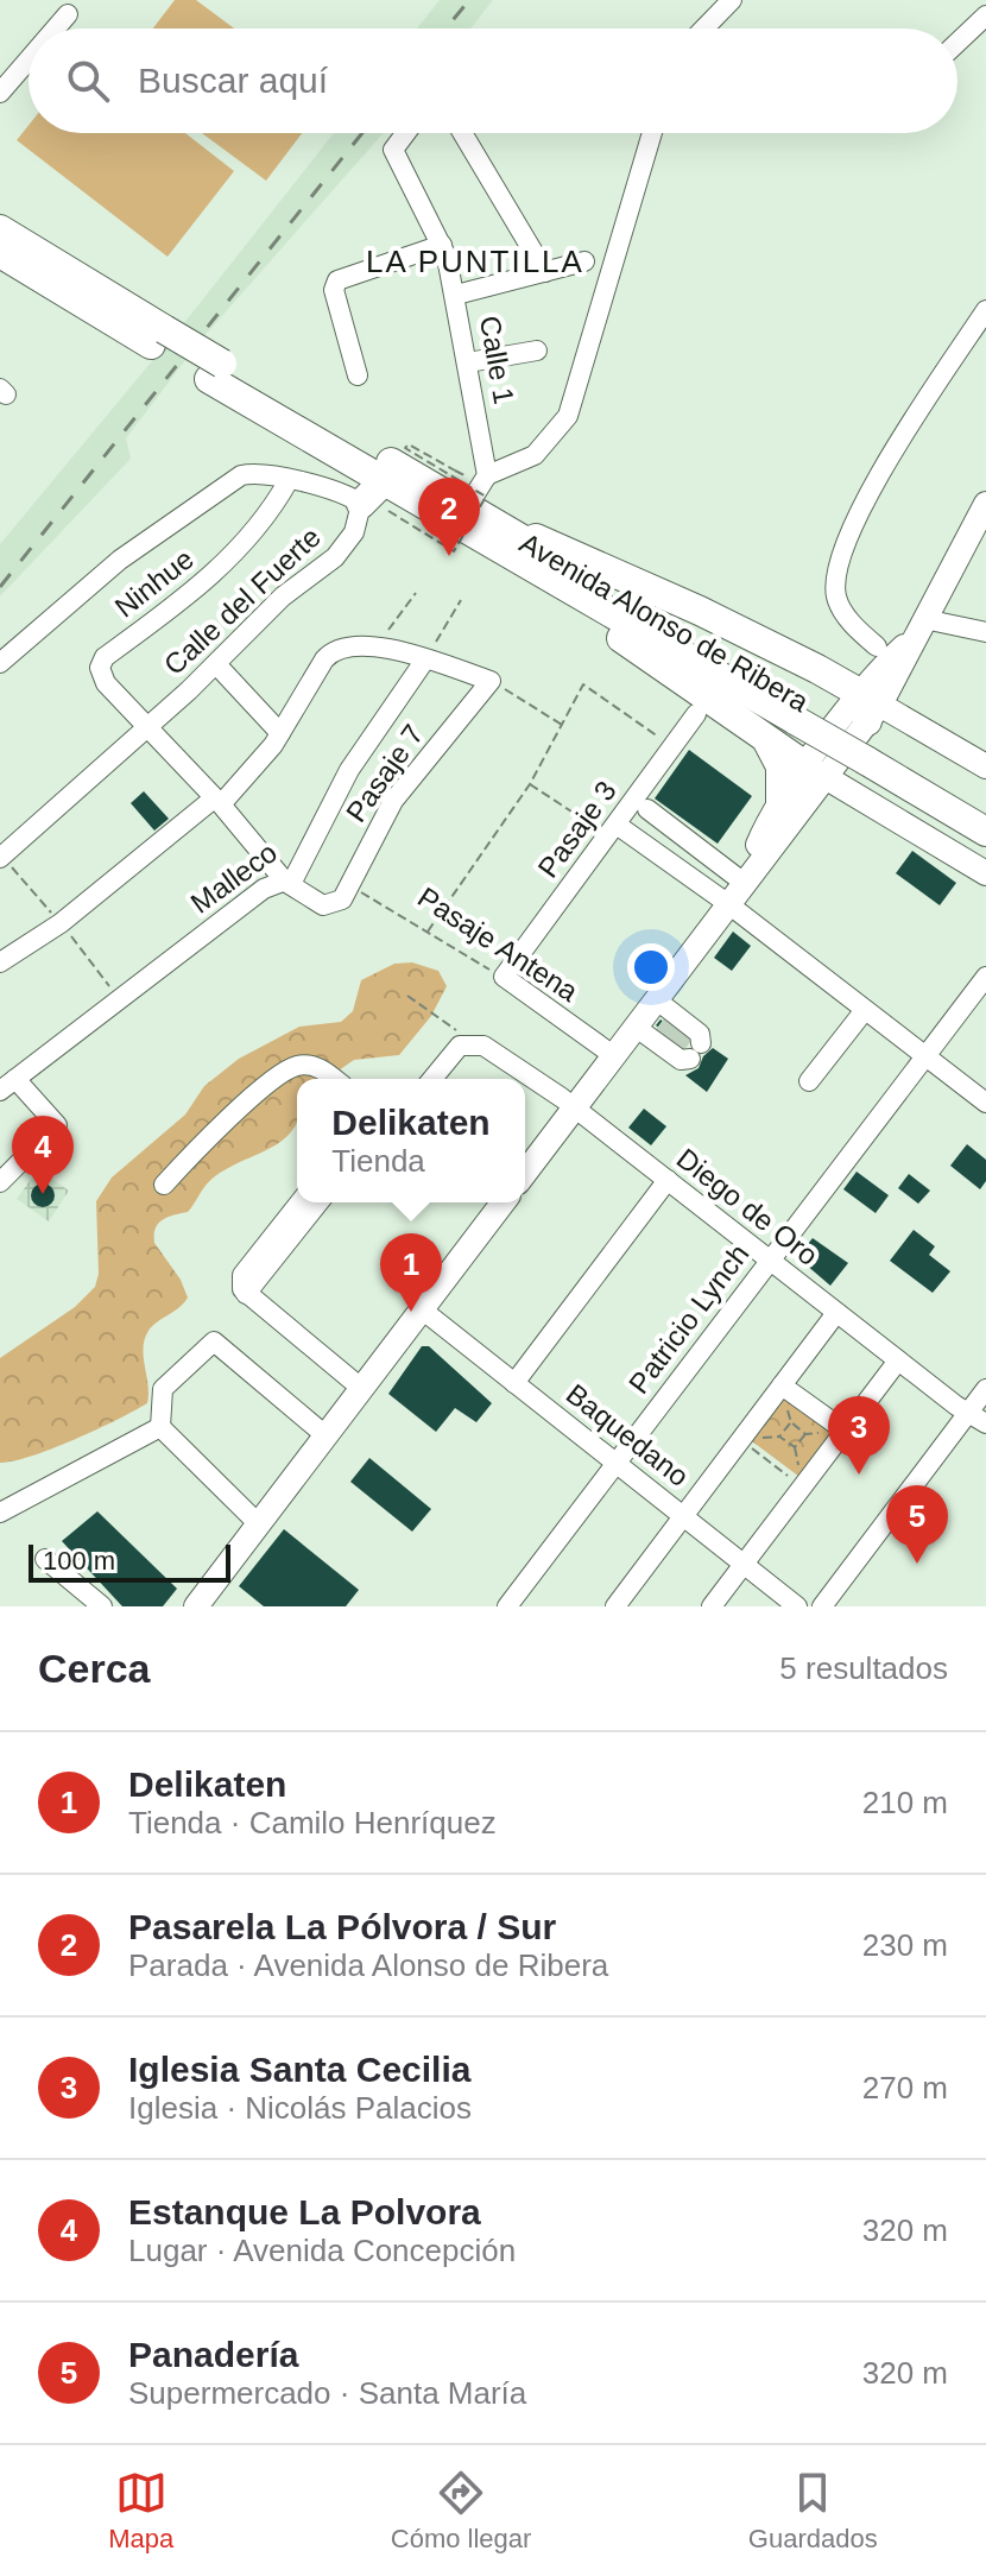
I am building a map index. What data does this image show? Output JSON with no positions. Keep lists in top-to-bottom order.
{
  "streets": {
    "highway": ["Avenida Alonso de Ribera"],
    "street": [
      "Calle 1",
      "Ninhue",
      "Calle del Fuerte",
      "Pasaje 7",
      "Pasaje 3",
      "Malleco",
      "Pasaje Antena",
      "Diego de Oro",
      "Patricio Lynch",
      "Baquedano"
    ]
  },
  "crossings": [
    ["Ninhue", "Calle del Fuerte"],
    ["Pasaje 7", "Malleco"],
    ["Pasaje 7", "Pasaje Antena"],
    ["Pasaje 3", "Pasaje Antena"],
    ["Diego de Oro", "Patricio Lynch"],
    ["Patricio Lynch", "Baquedano"]
  ],
  "districts": ["LA PUNTILLA"],
  "scale_bar": "100 m",
  "page": {
    "search": "Buscar aquí",
    "pins": [
      "2",
      "4",
      "1",
      "3",
      "5"
    ],
    "popup": ["Delikaten", "Tienda"],
    "scale": "100 m",
    "heading": ["Cerca", "5 resultados"],
    "list": [
      {
        "mark": "1",
        "name": "Delikaten",
        "note": "Tienda · Camilo Henríquez",
        "value": "210 m"
      },
      {
        "mark": "2",
        "name": "Pasarela La Pólvora / Sur",
        "note": "Parada · Avenida Alonso de Ribera",
        "value": "230 m"
      },
      {
        "mark": "3",
        "name": "Iglesia Santa Cecilia",
        "note": "Iglesia · Nicolás Palacios",
        "value": "270 m"
      },
      {
        "mark": "4",
        "name": "Estanque La Polvora",
        "note": "Lugar · Avenida Concepción",
        "value": "320 m"
      },
      {
        "mark": "5",
        "name": "Panadería",
        "note": "Supermercado · Santa María",
        "value": "320 m"
      }
    ],
    "nav": ["Mapa", "Cómo llegar", "Guardados"]
  }
}
